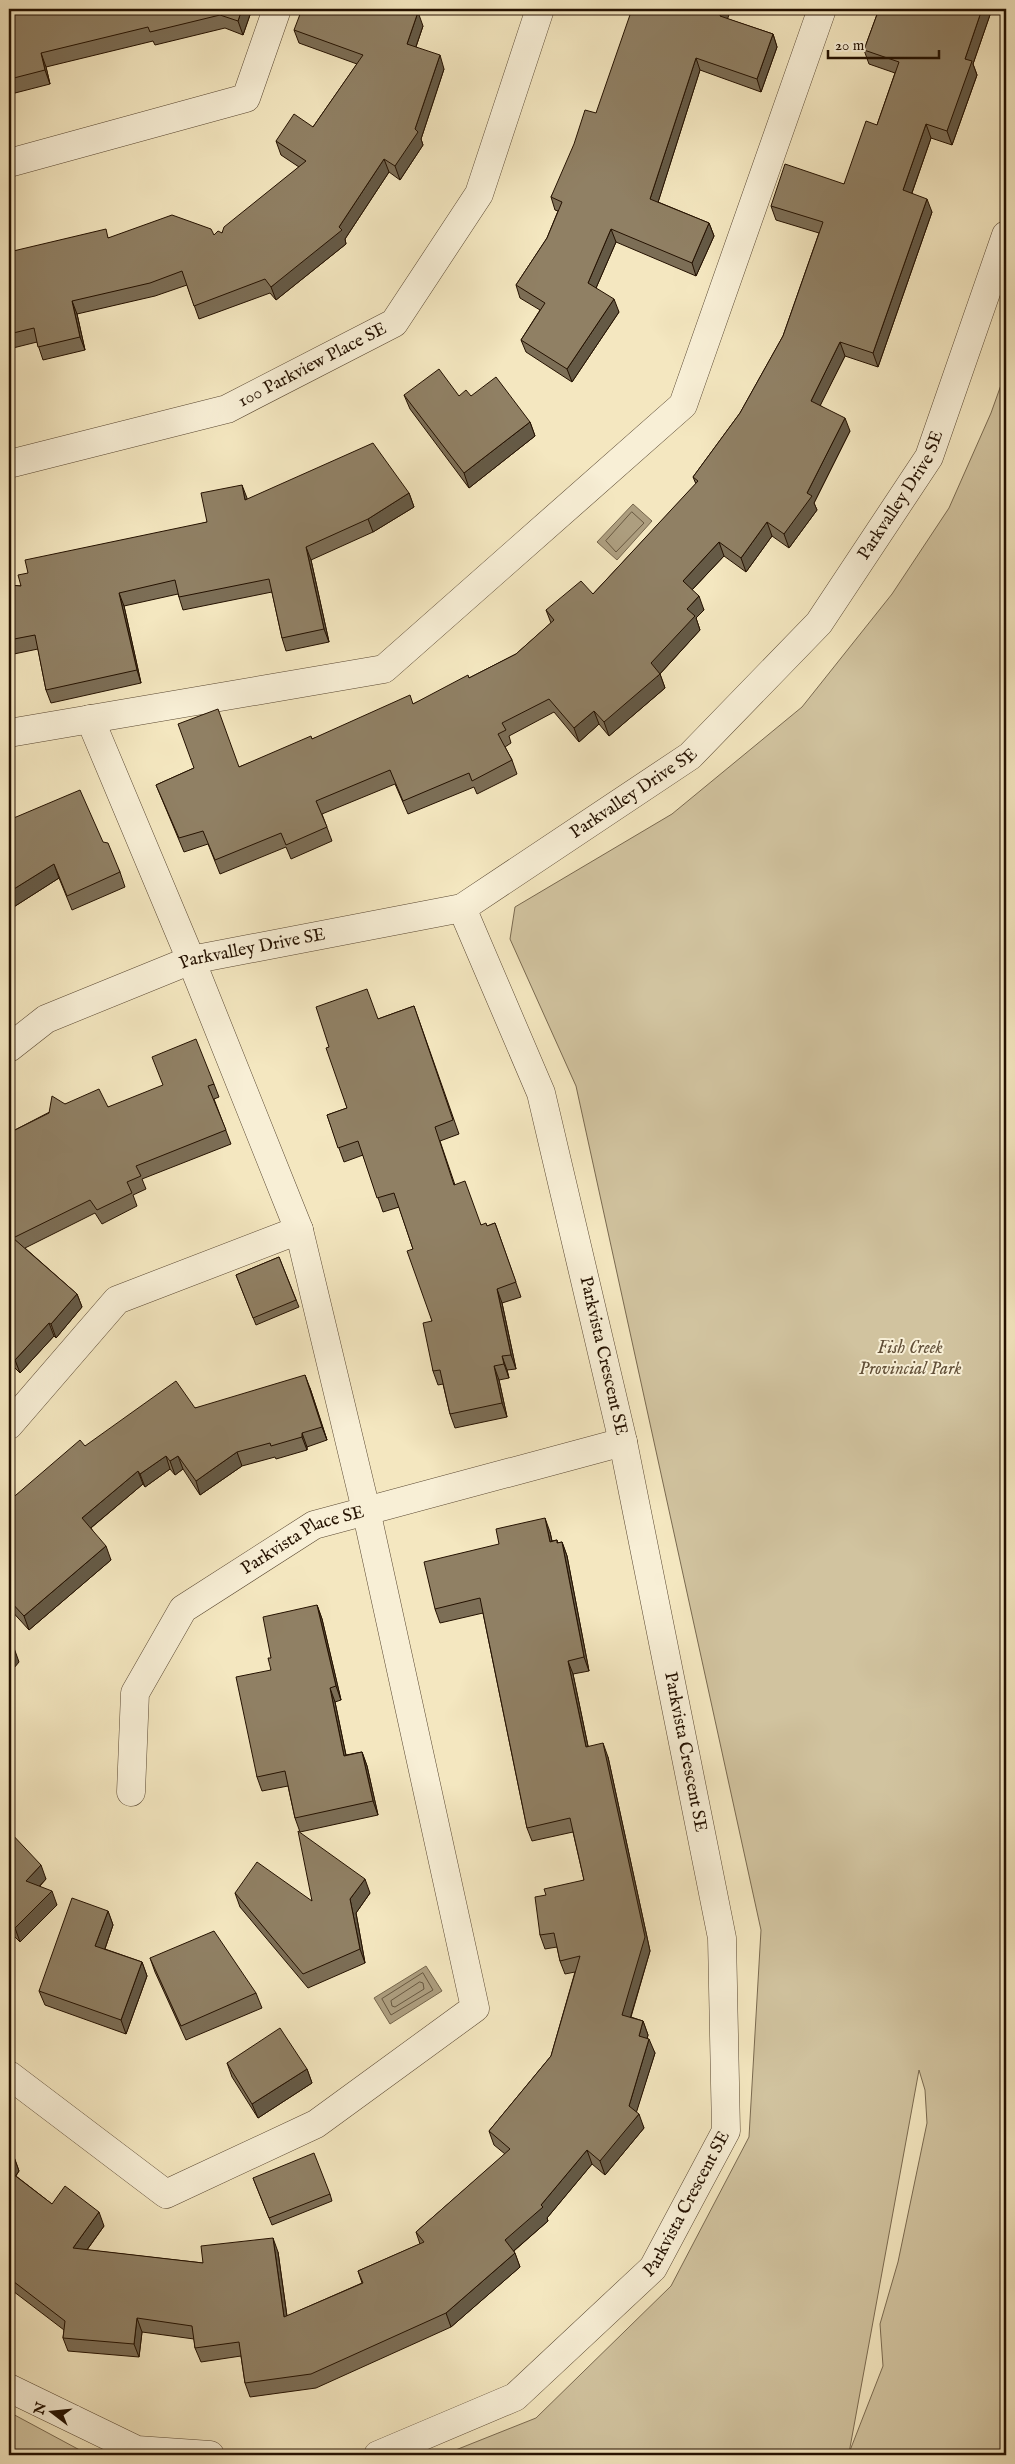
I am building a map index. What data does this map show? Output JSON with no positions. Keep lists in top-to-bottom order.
{
  "streets": {
    "street": [
      "100 Parkview Place SE",
      "Parkvalley Drive SE",
      "Parkvista Crescent SE",
      "Parkvista Place SE"
    ]
  },
  "crossings": [
    ["Parkvalley Drive SE", "Parkvista Crescent SE"],
    ["Parkvista Crescent SE", "Parkvista Place SE"]
  ],
  "parks": ["Fish Creek Provincial Park"],
  "scale_bar": "20 m",
  "north": "left"
}
